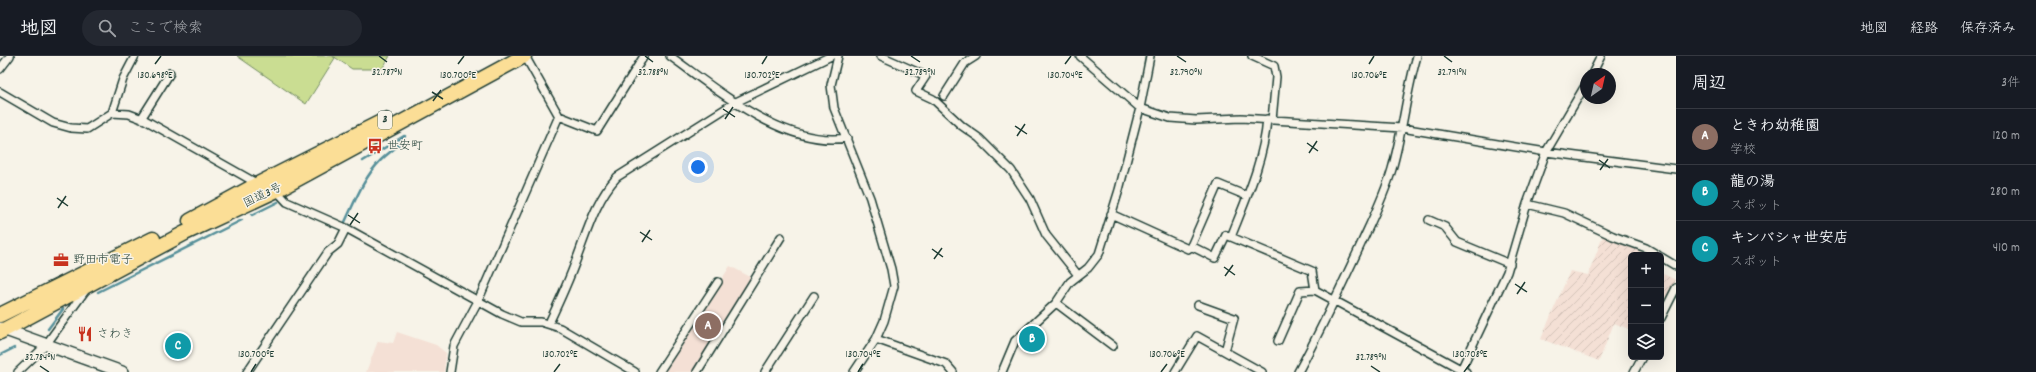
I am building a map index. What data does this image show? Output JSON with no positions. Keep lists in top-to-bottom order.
{
  "streets": {
    "highway": ["3", "国道3号"]
  },
  "places": {
    "bus stop": ["世安町"],
    "office": ["野田市電子"],
    "restaurant": ["さわき"]
  },
  "north": "top right",
  "page": {
    "header": "地図",
    "search": "ここで検索",
    "nav": ["地図", "経路", "保存済み"],
    "heading": ["周辺", "3件"],
    "list": [
      {
        "mark": "A",
        "name": "ときわ幼稚園",
        "note": "学校",
        "value": "120 m"
      },
      {
        "mark": "B",
        "name": "龍の湯",
        "note": "スポット",
        "value": "280 m"
      },
      {
        "mark": "C",
        "name": "キンバシャ世安店",
        "note": "スポット",
        "value": "410 m"
      }
    ],
    "map_buttons": ["+", "−"],
    "pins": ["A", "B", "C"]
  },
  "coordinates": [
    "32.791°N",
    "32.787°N",
    "32.788°N",
    "32.789°N",
    "32.790°N",
    "130.698°E",
    "130.700°E",
    "130.702°E",
    "130.704°E",
    "130.706°E",
    "130.708°E",
    "32.784°N"
  ]
}
